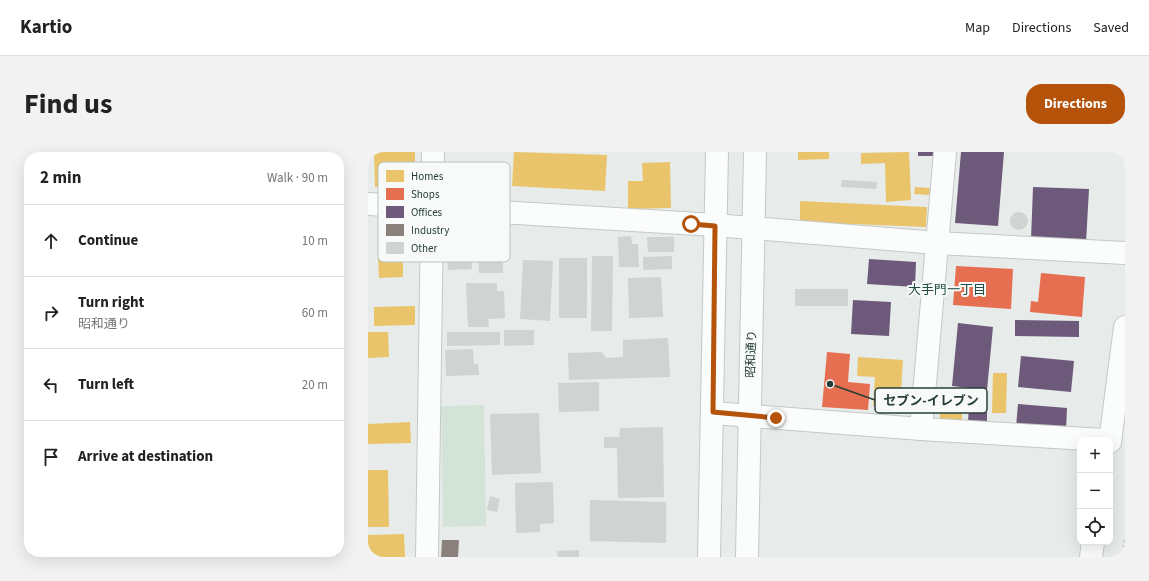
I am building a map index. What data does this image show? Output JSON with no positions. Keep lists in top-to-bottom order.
{
  "streets": {
    "street": ["昭和通り"]
  },
  "districts": ["大手門一丁目"],
  "places": ["セブン-イレブン"],
  "legend": [
    "Homes",
    "Shops",
    "Offices",
    "Industry",
    "Other"
  ],
  "page": {
    "header": "Kartio",
    "nav": ["Map", "Directions", "Saved"],
    "title": "Find us",
    "buttons": "Directions",
    "heading": ["2 min", "Walk · 90 m"],
    "list": [
      ["Continue", "10 m"],
      ["Turn right", "昭和通り", "60 m"],
      ["Turn left", "20 m"],
      "Arrive at destination"
    ],
    "map_buttons": ["+", "−"]
  }
}
